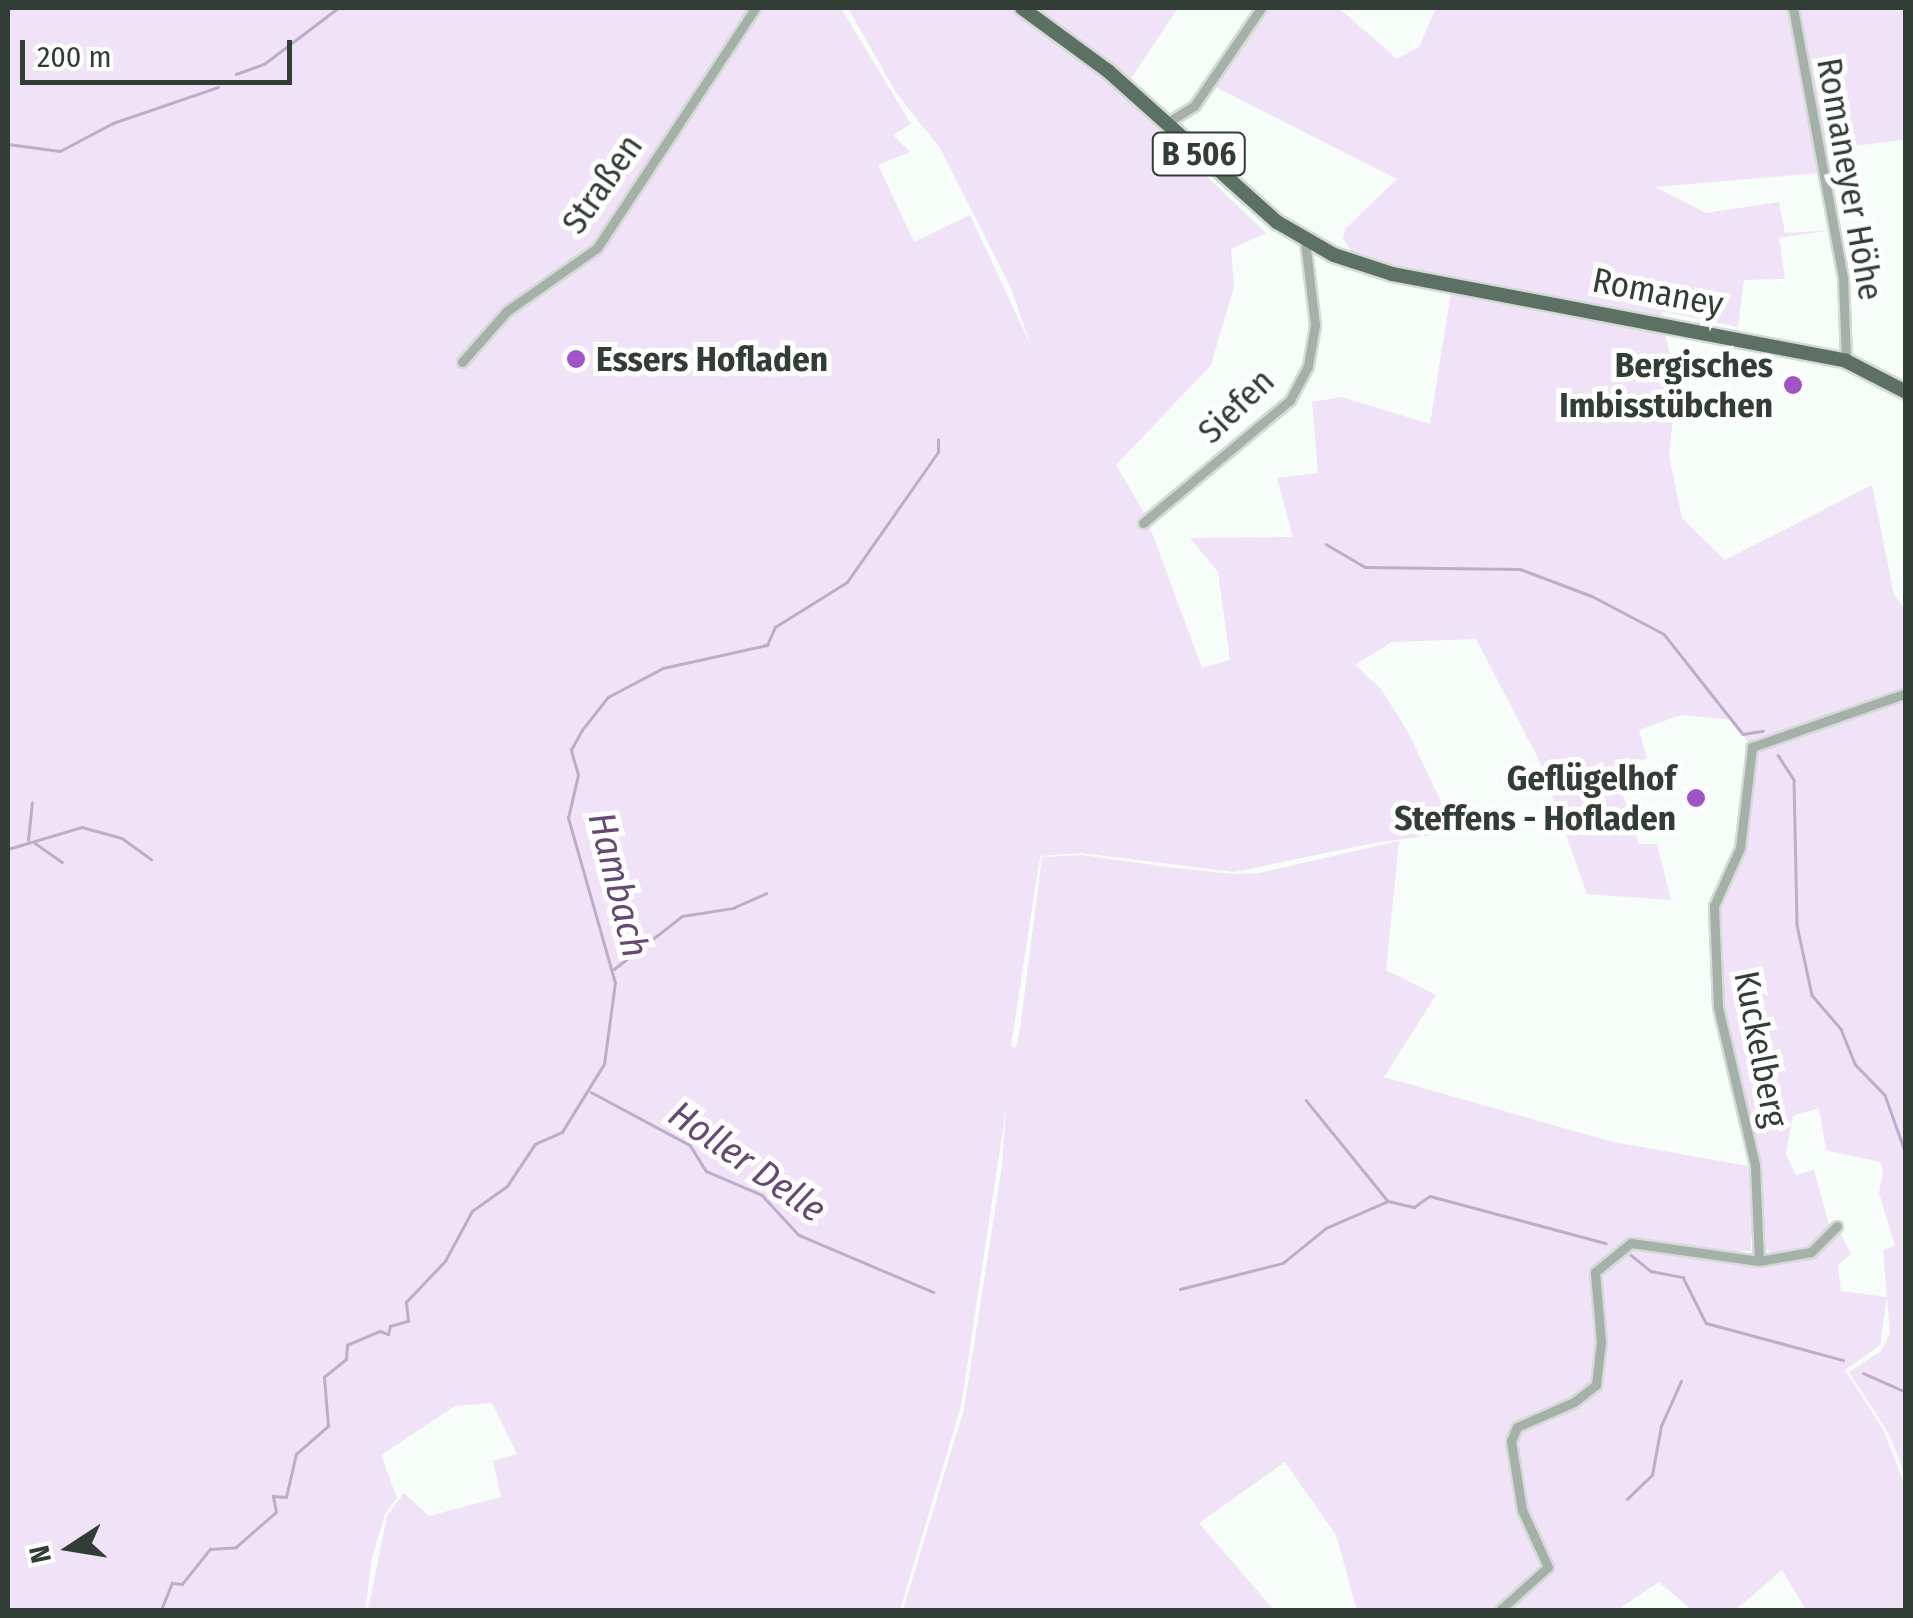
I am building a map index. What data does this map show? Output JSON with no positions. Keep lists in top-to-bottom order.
{
  "streets": {
    "main road": ["B 506", "Romaney"],
    "street": [
      "Romaneyer Höhe",
      "Straßen",
      "Siefen",
      "Kuckelberg"
    ]
  },
  "crossings": [
    ["B 506", "Romaney"],
    ["B 506", "Siefen"],
    ["Romaneyer Höhe", "Romaney"],
    ["Romaney", "Siefen"]
  ],
  "water": ["Hambach", "Holler Delle"],
  "places": ["Essers Hofladen", "Bergisches Imbisstübchen", "Geflügelhof Steffens - Hofladen"],
  "scale_bar": "200 m",
  "north": "left"
}
